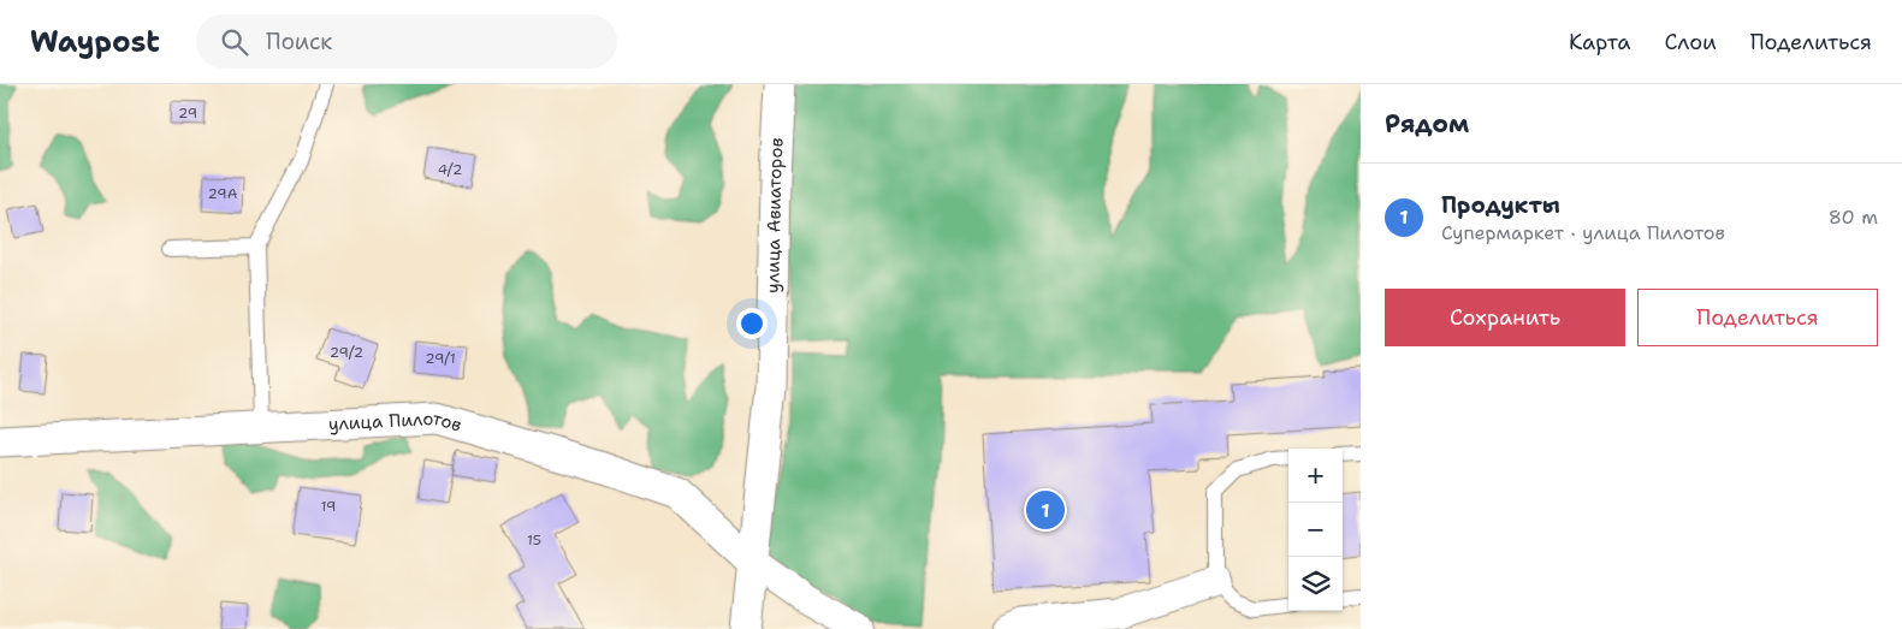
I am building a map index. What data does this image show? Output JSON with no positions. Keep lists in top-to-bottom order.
{
  "streets": {
    "street": ["улица Авиаторов", "улица Пилотов"]
  },
  "crossings": [
    ["улица Авиаторов", "улица Пилотов"]
  ],
  "house_numbers": [
    "29",
    "4/2",
    "29А",
    "29/2",
    "29/1",
    "19",
    "15"
  ],
  "page": {
    "header": "Waypost",
    "search": "Поиск",
    "nav": ["Карта", "Слои", "Поделиться"],
    "heading": "Рядом",
    "list": [
      {
        "mark": "1",
        "name": "Продукты",
        "note": "Супермаркет · улица Пилотов",
        "value": "80 m"
      }
    ],
    "buttons": ["Сохранить", "Поделиться"],
    "map_buttons": ["+", "−"],
    "pins": "1"
  }
}
